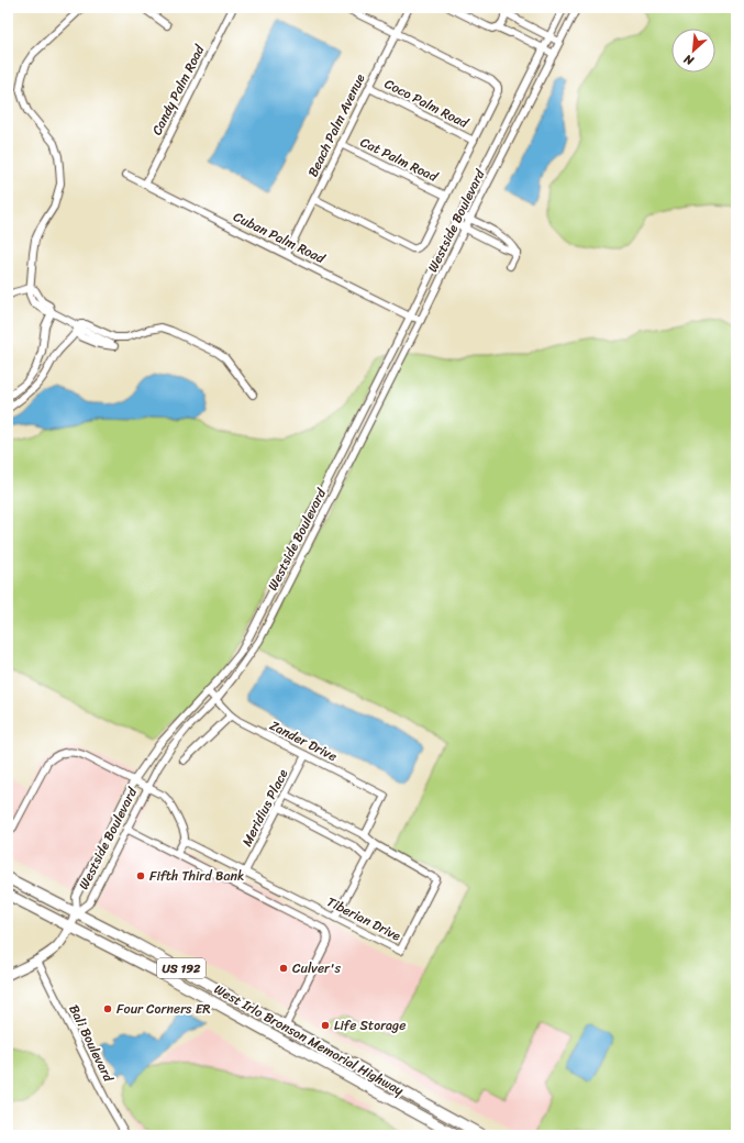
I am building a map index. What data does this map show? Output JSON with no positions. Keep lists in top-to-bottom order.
{
  "streets": {
    "highway": ["US 192", "West Irlo Bronson Memorial Highway"],
    "street": [
      "Candy Palm Road",
      "Coco Palm Road",
      "Beach Palm Avenue",
      "Cat Palm Road",
      "Westside Boulevard",
      "Cuban Palm Road",
      "Zander Drive",
      "Meridius Place",
      "Tiberian Drive",
      "Bali Boulevard"
    ]
  },
  "crossings": [
    ["Candy Palm Road", "Cuban Palm Road"],
    ["Coco Palm Road", "Beach Palm Avenue"],
    ["Beach Palm Avenue", "Cat Palm Road"],
    ["Beach Palm Avenue", "Cuban Palm Road"],
    ["Westside Boulevard", "Cuban Palm Road"],
    ["Westside Boulevard", "Zander Drive"],
    ["Westside Boulevard", "West Irlo Bronson Memorial Highway"],
    ["Zander Drive", "Meridius Place"],
    ["Zander Drive", "Tiberian Drive"],
    ["Meridius Place", "Tiberian Drive"]
  ],
  "places": [
    "Fifth Third Bank",
    "Culver's",
    "Four Corners ER",
    "Life Storage"
  ],
  "north": "bottom left"
}
